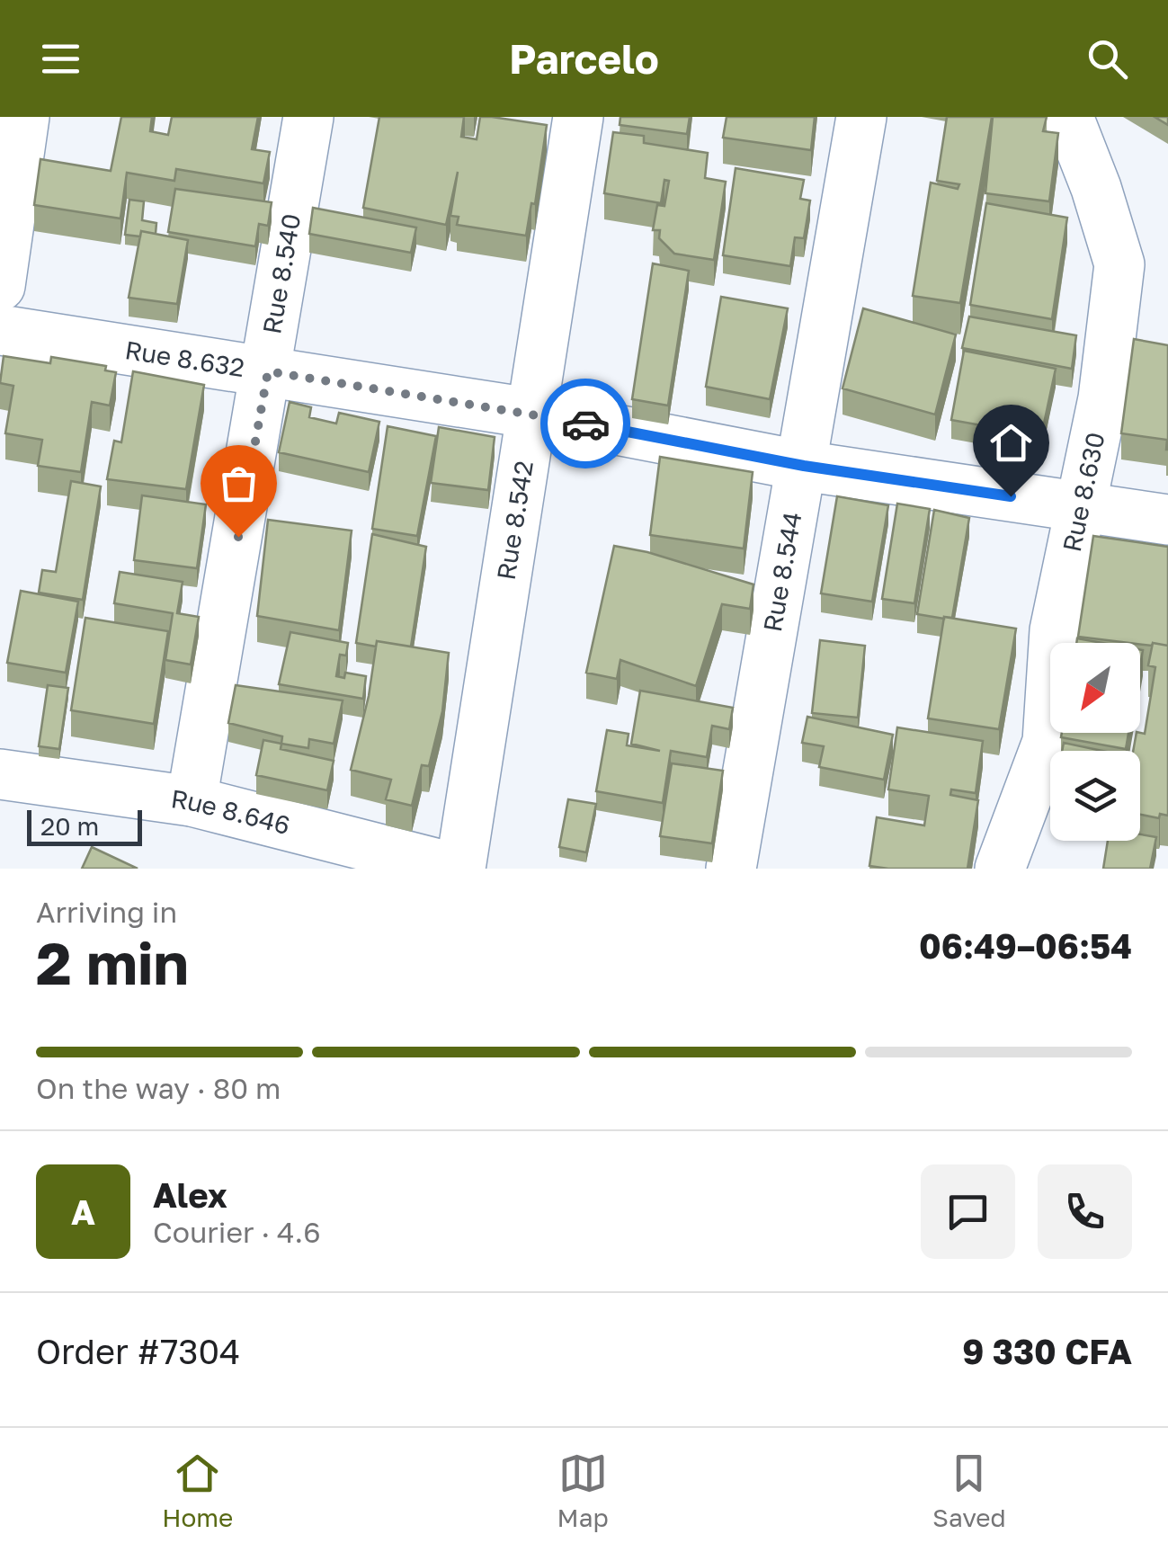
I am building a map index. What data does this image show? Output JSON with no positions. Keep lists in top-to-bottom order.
{
  "streets": {
    "street": [
      "Rue 8.540",
      "Rue 8.632",
      "Rue 8.630",
      "Rue 8.542",
      "Rue 8.544",
      "Rue 8.646"
    ]
  },
  "crossings": [
    ["Rue 8.540", "Rue 8.632"],
    ["Rue 8.540", "Rue 8.646"],
    ["Rue 8.632", "Rue 8.630"],
    ["Rue 8.632", "Rue 8.542"],
    ["Rue 8.632", "Rue 8.544"],
    ["Rue 8.542", "Rue 8.646"]
  ],
  "scale_bar": "20 m",
  "north": "bottom left",
  "page": {
    "header": "Parcelo",
    "scale": "20 m",
    "heading": ["2 min", "Arriving in", "06:49–06:54"],
    "panel": [
      "Alex",
      "Courier · 4.6",
      "Order #7304",
      "9 330 CFA"
    ],
    "bar": "On the way · 80 m",
    "round": "A",
    "tabs": ["Home", "Map", "Saved"]
  }
}
